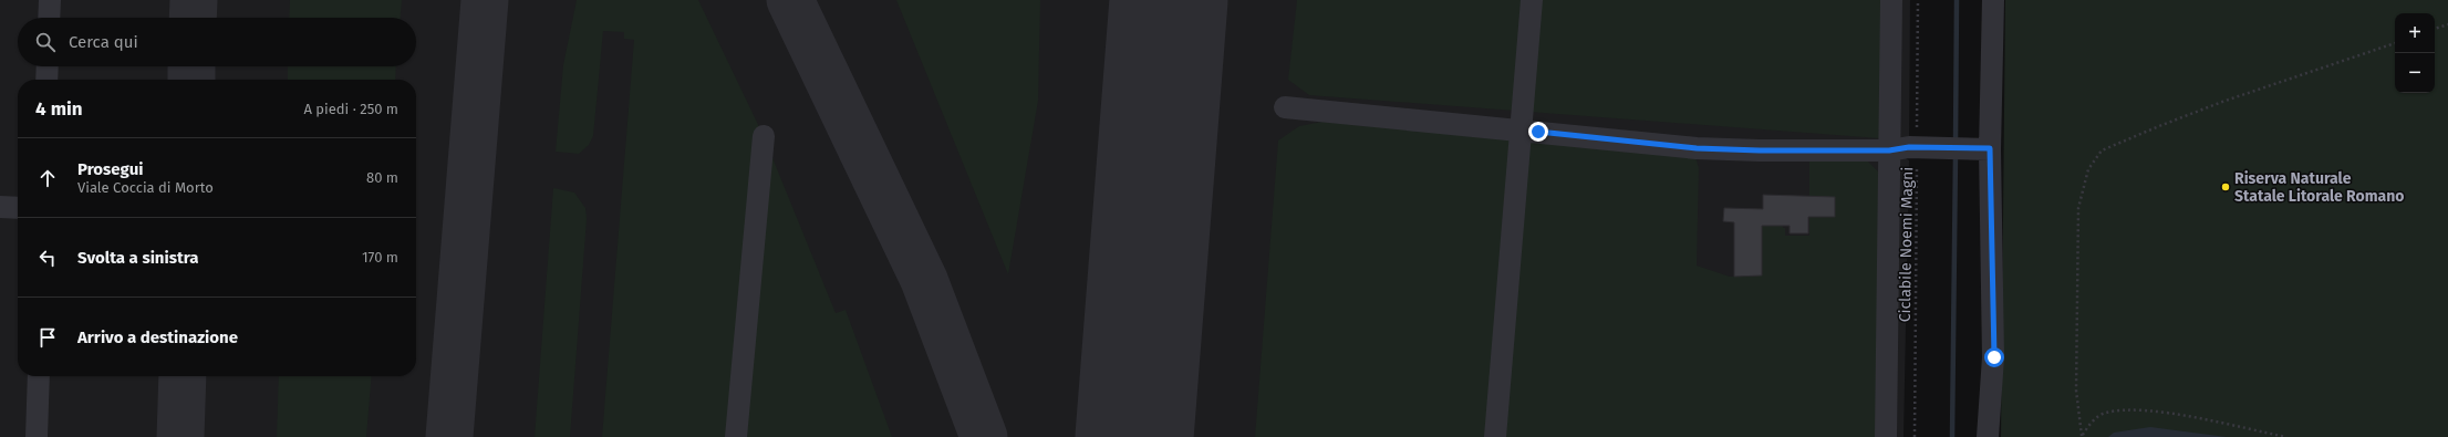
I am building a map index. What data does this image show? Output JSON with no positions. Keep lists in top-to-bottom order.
{
  "streets": {
    "path": ["Ciclabile Noemi Magni"]
  },
  "places": ["Riserva Naturale Statale Litorale Romano"],
  "page": {
    "map_buttons": ["+", "−"],
    "search": "Cerca qui",
    "heading": ["4 min", "A piedi · 250 m"],
    "list": [
      ["Prosegui", "Viale Coccia di Morto", "80 m"],
      ["Svolta a sinistra", "170 m"],
      "Arrivo a destinazione"
    ]
  }
}
